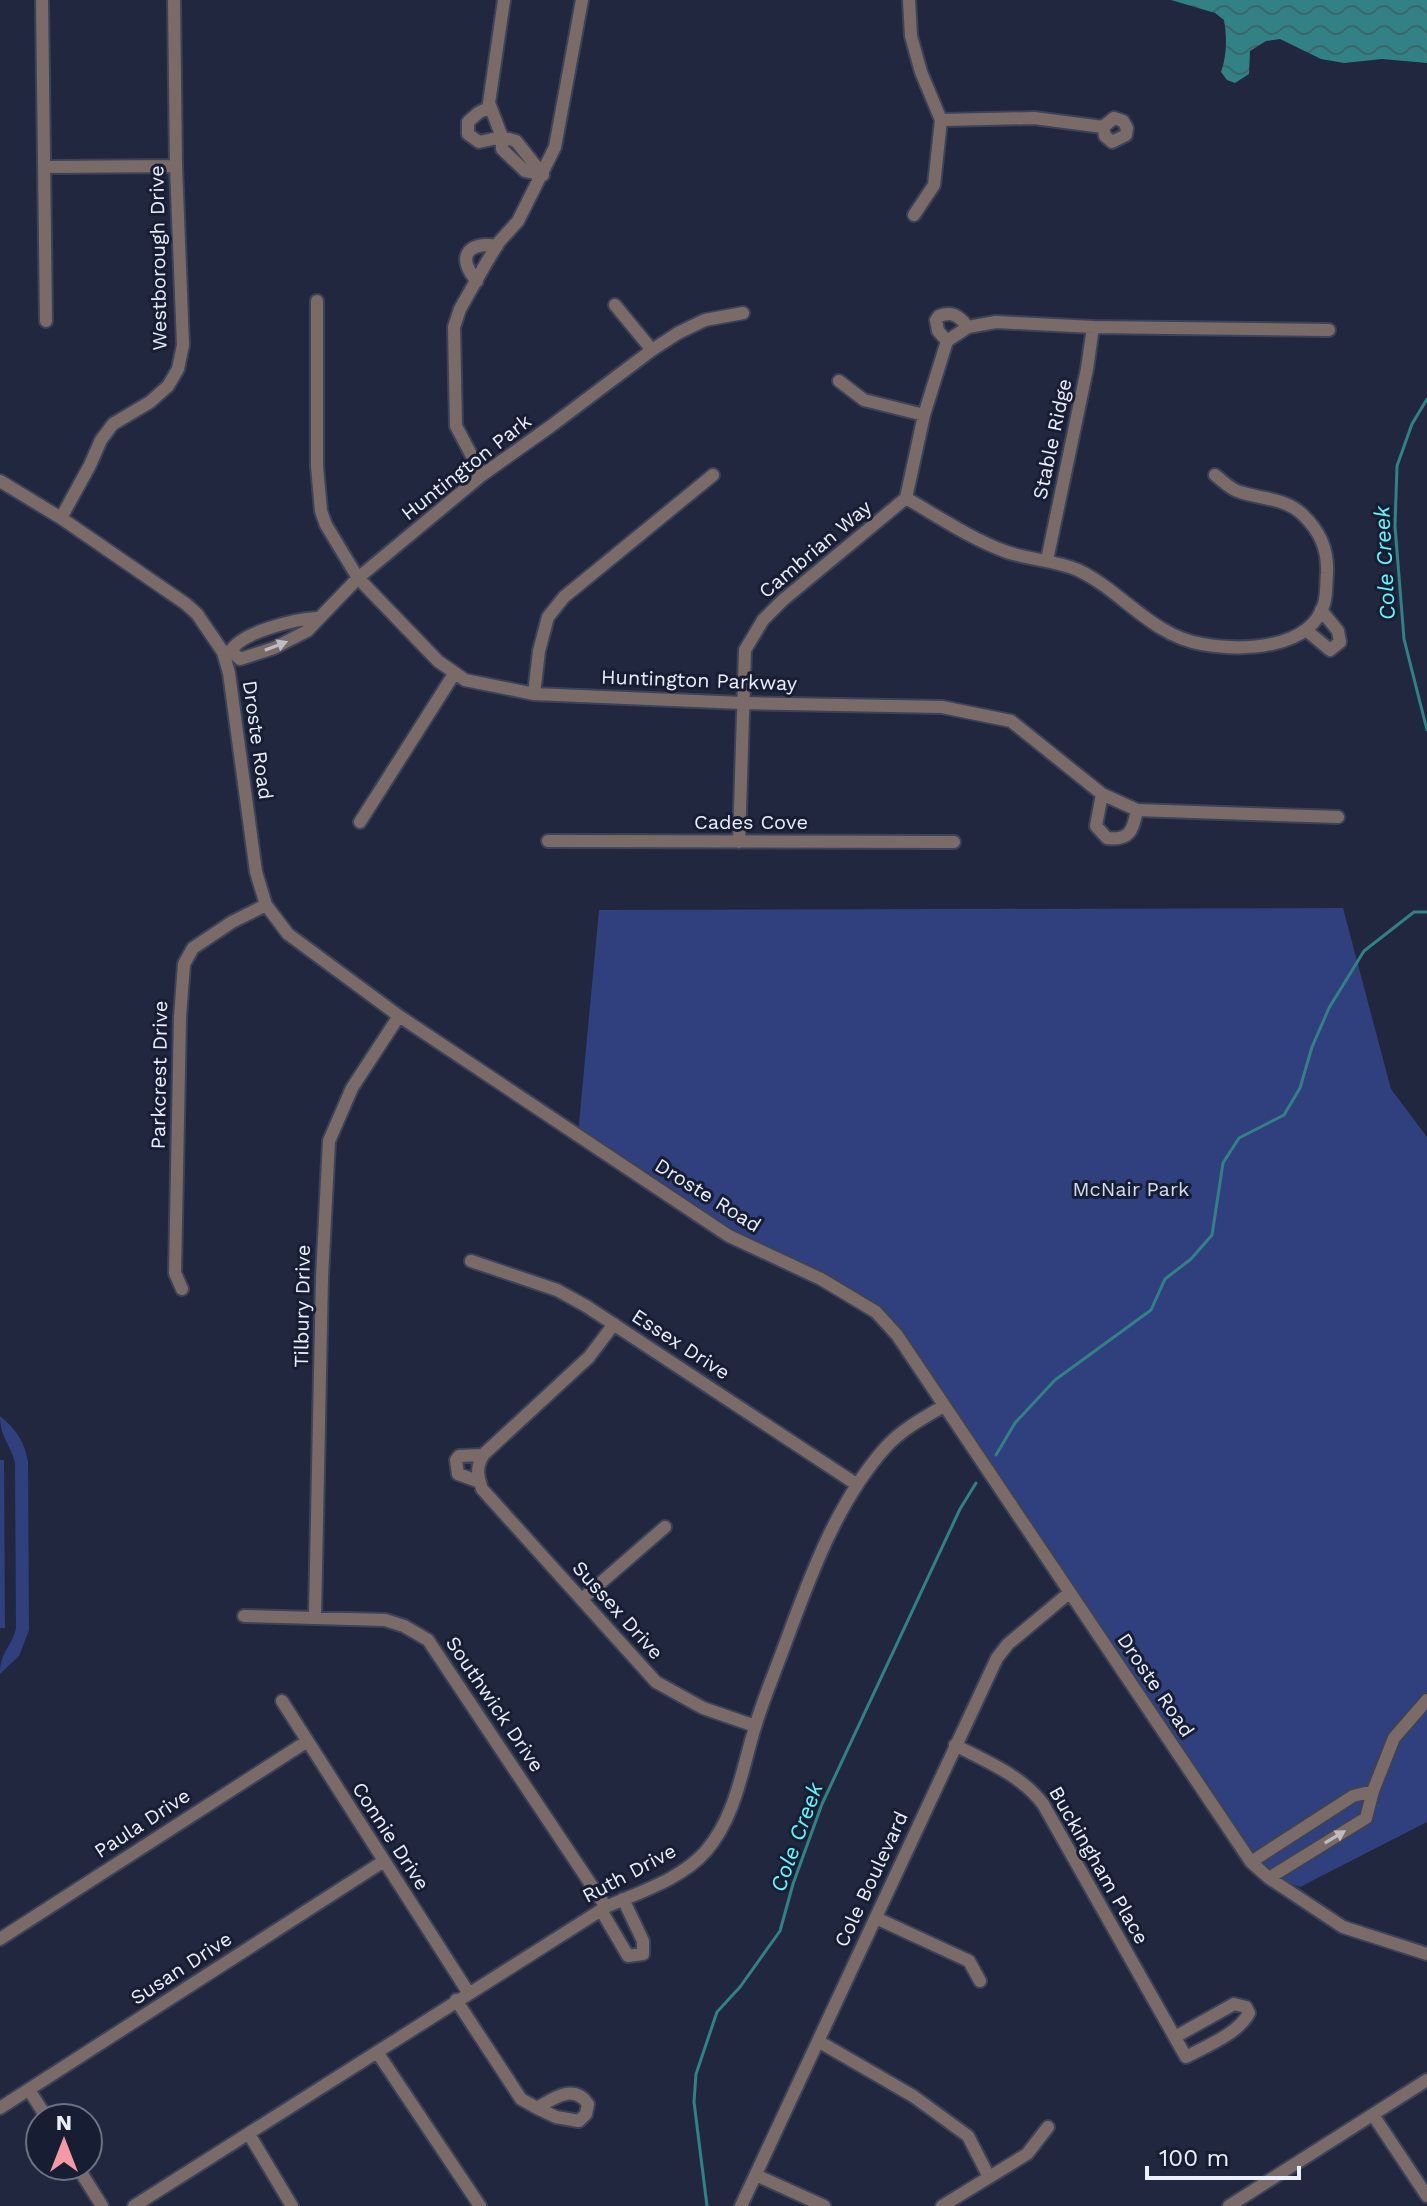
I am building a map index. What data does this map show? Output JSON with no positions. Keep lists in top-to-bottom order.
{
  "streets": {
    "street": [
      "Westborough Drive",
      "Stable Ridge",
      "Huntington Park",
      "Cambrian Way",
      "Huntington Parkway",
      "Droste Road",
      "Cades Cove",
      "Parkcrest Drive",
      "Tilbury Drive",
      "Essex Drive",
      "Sussex Drive",
      "Southwick Drive",
      "Paula Drive",
      "Connie Drive",
      "Buckingham Place",
      "Ruth Drive",
      "Cole Boulevard",
      "Susan Drive"
    ]
  },
  "crossings": [
    ["Westborough Drive", "Droste Road"],
    ["Huntington Park", "Huntington Parkway"],
    ["Huntington Park", "Droste Road"],
    ["Cambrian Way", "Huntington Parkway"],
    ["Cambrian Way", "Cades Cove"],
    ["Droste Road", "Parkcrest Drive"],
    ["Droste Road", "Tilbury Drive"],
    ["Droste Road", "Ruth Drive"],
    ["Droste Road", "Cole Boulevard"],
    ["Tilbury Drive", "Southwick Drive"],
    ["Essex Drive", "Sussex Drive"],
    ["Essex Drive", "Ruth Drive"],
    ["Sussex Drive", "Ruth Drive"],
    ["Southwick Drive", "Ruth Drive"],
    ["Paula Drive", "Connie Drive"],
    ["Connie Drive", "Ruth Drive"],
    ["Connie Drive", "Susan Drive"],
    ["Buckingham Place", "Cole Boulevard"]
  ],
  "water": ["Cole Creek"],
  "parks": ["McNair Park"],
  "scale_bar": "100 m",
  "north": "top"
}
